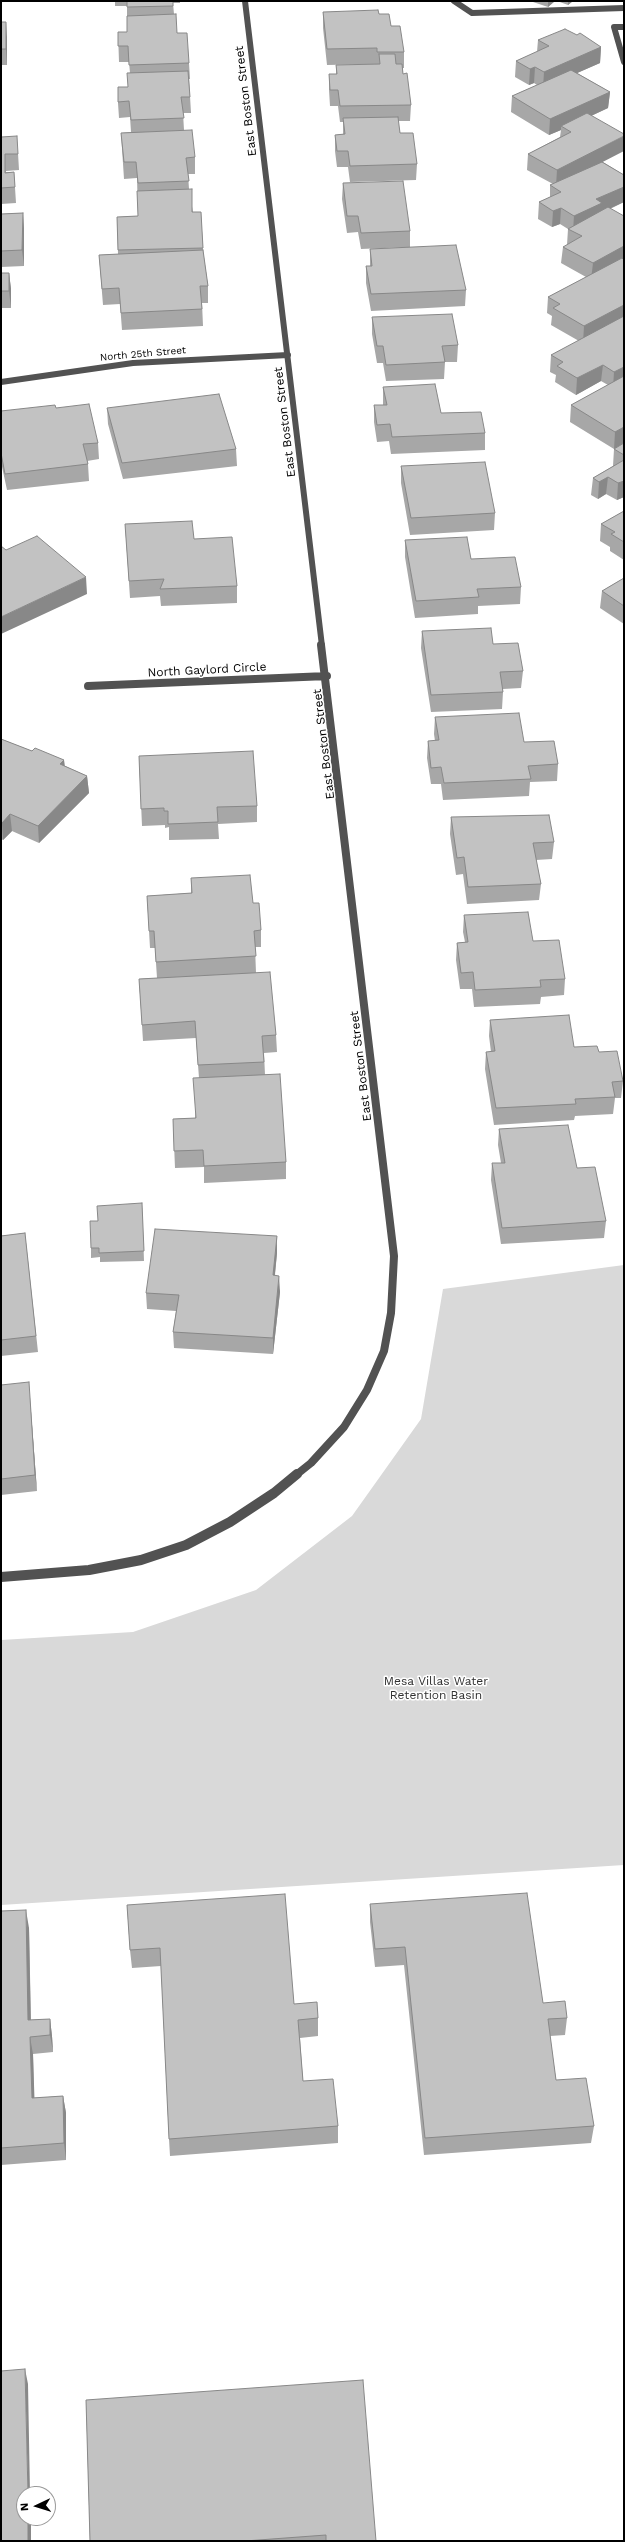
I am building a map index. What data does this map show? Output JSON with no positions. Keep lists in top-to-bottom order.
{
  "streets": {
    "street": ["East Boston Street", "North 25th Street", "North Gaylord Circle"]
  },
  "crossings": [
    ["East Boston Street", "North 25th Street"],
    ["East Boston Street", "North Gaylord Circle"]
  ],
  "parks": ["Mesa Villas Water Retention Basin"],
  "north": "left"
}
